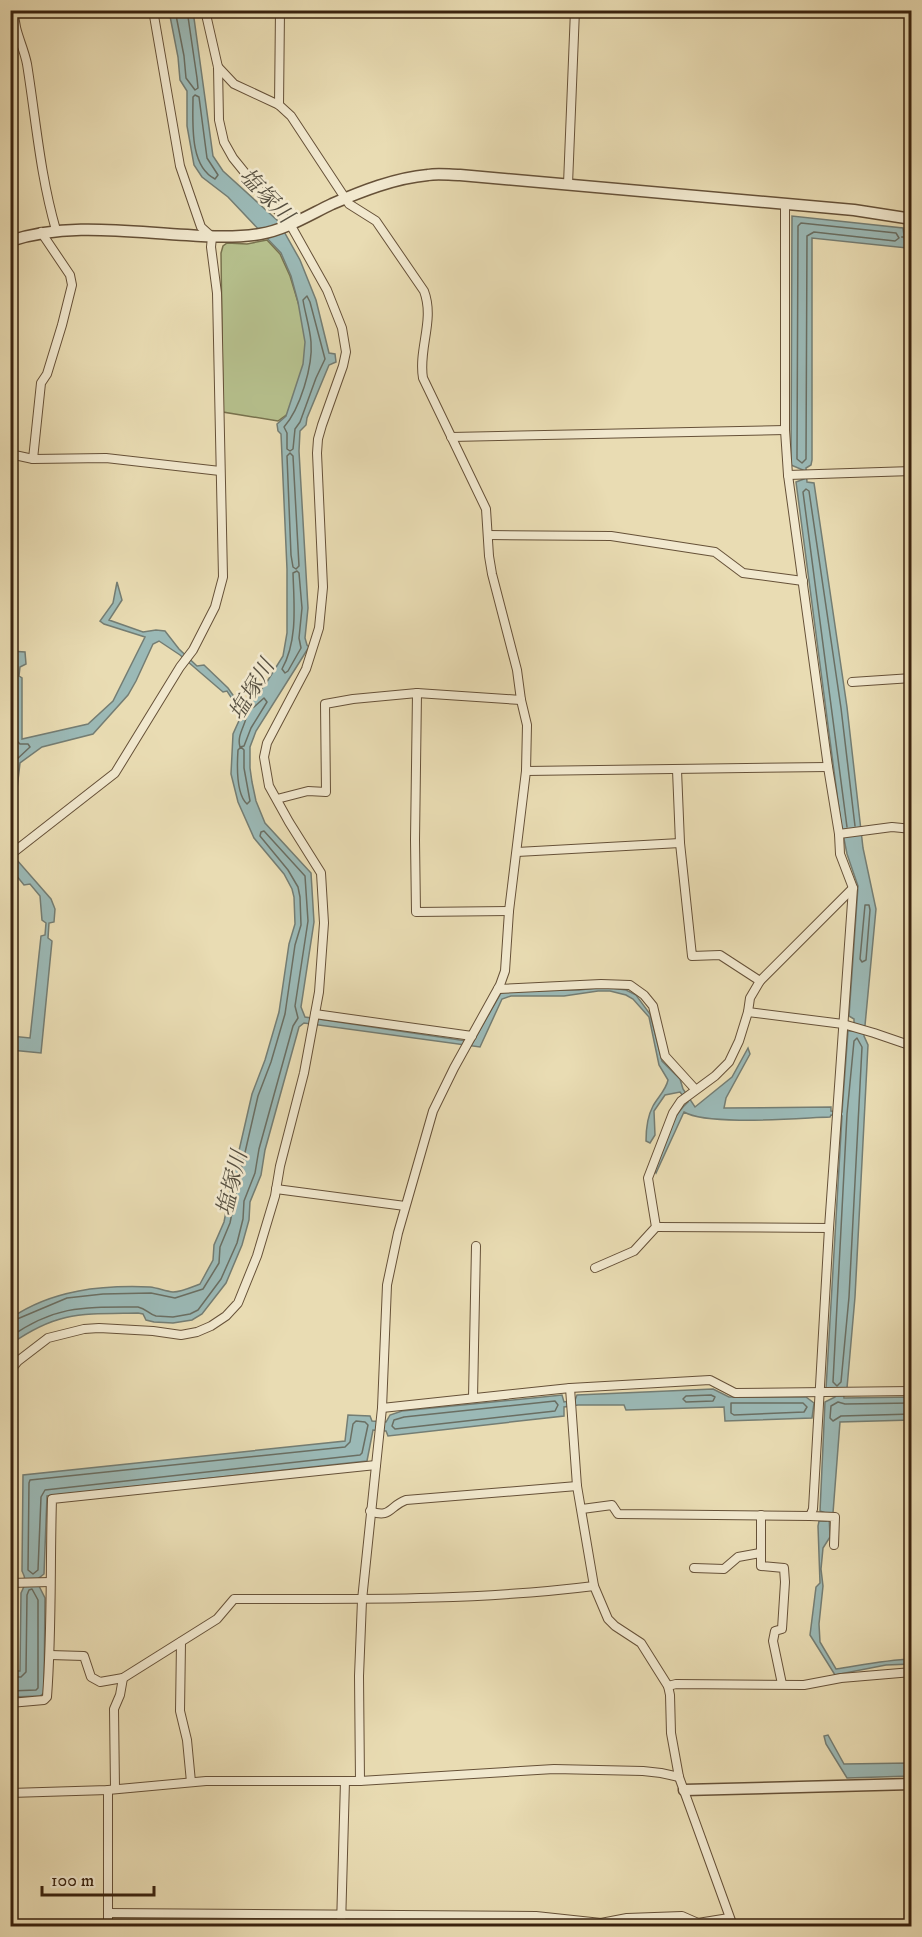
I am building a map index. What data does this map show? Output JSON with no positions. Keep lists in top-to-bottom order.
{
  "water": ["塩塚川"],
  "scale_bar": "100 m"
}
